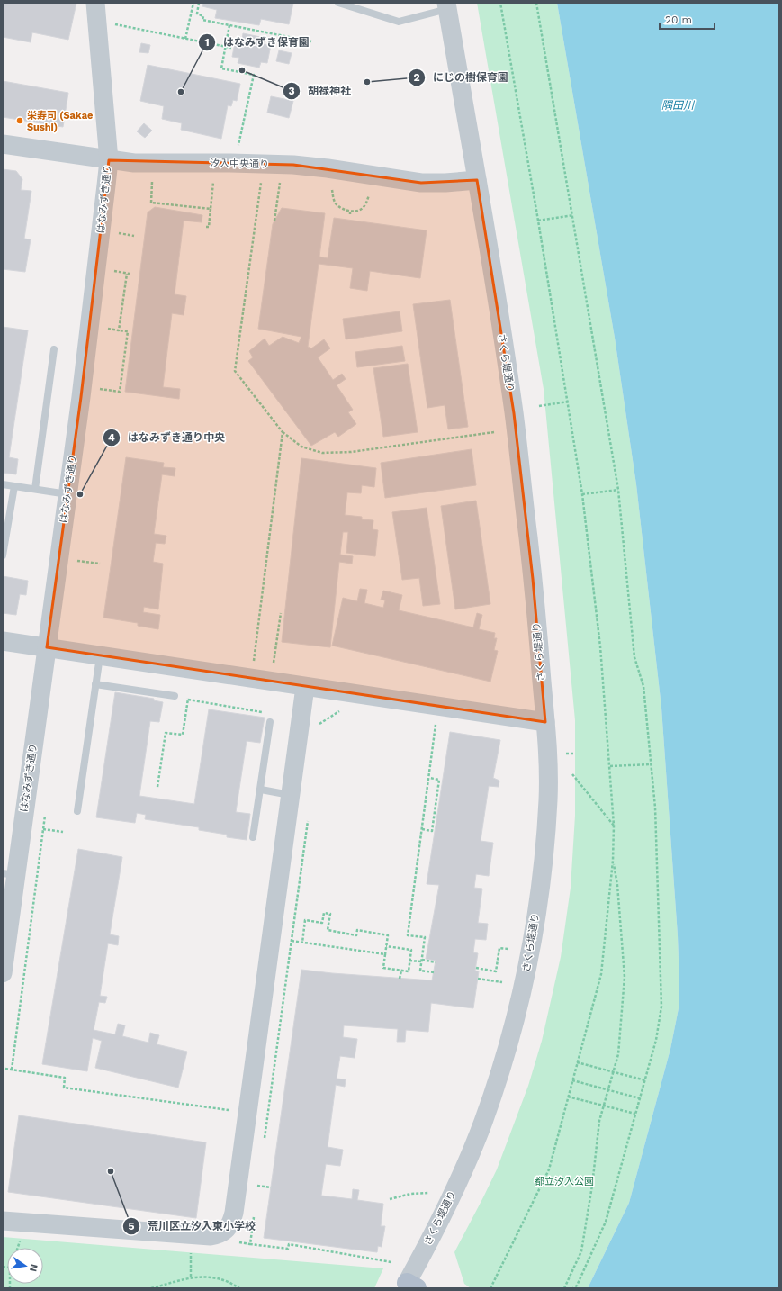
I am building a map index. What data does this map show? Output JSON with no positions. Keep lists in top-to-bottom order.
{
  "streets": {
    "street": ["汐入中央通り", "はなみずき通り", "さくら堤通り"]
  },
  "crossings": [
    ["汐入中央通り", "はなみずき通り"],
    ["汐入中央通り", "さくら堤通り"]
  ],
  "water": ["隅田川"],
  "parks": ["都立汐入公園"],
  "places": [
    "胡禄神社",
    "にじの樹保育園",
    "はなみずき保育園",
    "栄寿司 (Sakae Sushi)",
    "はなみずき通り中央",
    "荒川区立汐入東小学校"
  ],
  "scale_bar": "20 m",
  "north": "right"
}
